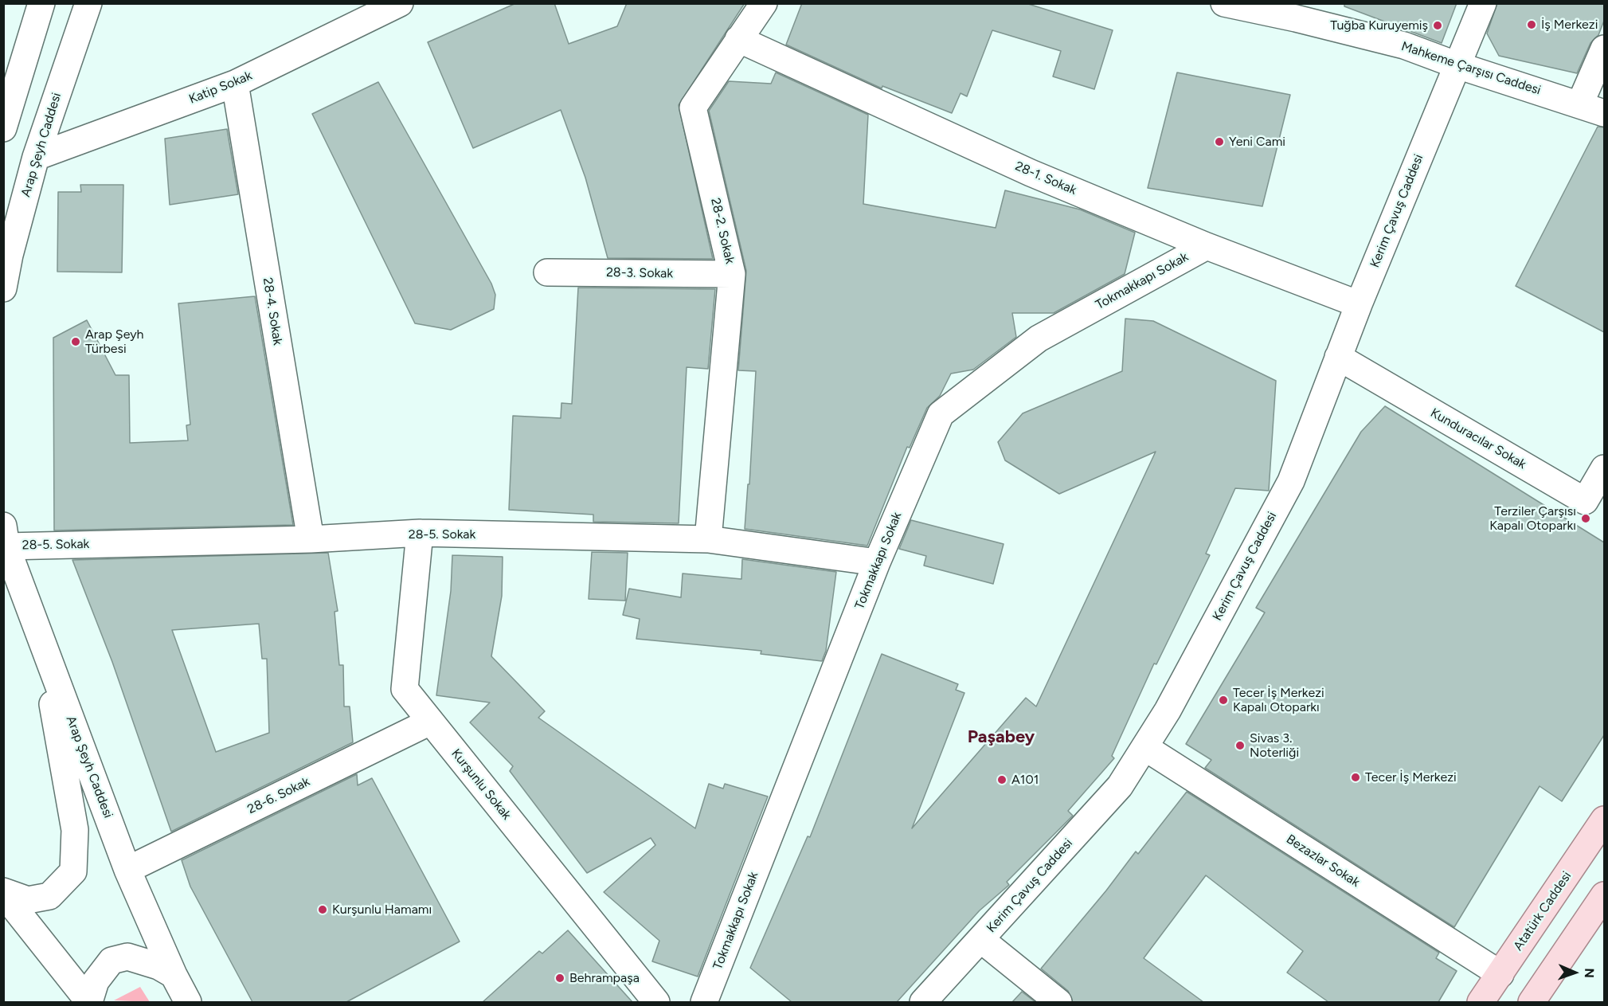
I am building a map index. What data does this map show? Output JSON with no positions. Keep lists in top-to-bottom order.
{
  "streets": {
    "main road": ["Atatürk Caddesi"],
    "street": [
      "Mahkeme Çarşısı Caddesi",
      "Katip Sokak",
      "Arap Şeyh Caddesi",
      "28-1. Sokak",
      "Kerim Çavuş Caddesi",
      "28-2. Sokak",
      "28-3. Sokak",
      "Tokmakkapı Sokak",
      "28-4. Sokak",
      "Kunduracılar Sokak",
      "28-5. Sokak",
      "Kurşunlu Sokak",
      "28-6. Sokak",
      "Bezazlar Sokak"
    ]
  },
  "crossings": [
    ["Mahkeme Çarşısı Caddesi", "Kerim Çavuş Caddesi"],
    ["Katip Sokak", "Arap Şeyh Caddesi"],
    ["Katip Sokak", "28-4. Sokak"],
    ["Arap Şeyh Caddesi", "28-5. Sokak"],
    ["Arap Şeyh Caddesi", "28-6. Sokak"],
    ["28-1. Sokak", "Kerim Çavuş Caddesi"],
    ["28-1. Sokak", "28-2. Sokak"],
    ["28-1. Sokak", "Tokmakkapı Sokak"],
    ["Kerim Çavuş Caddesi", "Kunduracılar Sokak"],
    ["Kerim Çavuş Caddesi", "Bezazlar Sokak"],
    ["28-2. Sokak", "28-3. Sokak"],
    ["28-2. Sokak", "28-5. Sokak"],
    ["Tokmakkapı Sokak", "28-5. Sokak"],
    ["28-4. Sokak", "28-5. Sokak"],
    ["28-5. Sokak", "Kurşunlu Sokak"],
    ["Kurşunlu Sokak", "28-6. Sokak"],
    ["Bezazlar Sokak", "Atatürk Caddesi"]
  ],
  "districts": ["Paşabey"],
  "places": [
    "İş Merkezi",
    "Tuğba Kuruyemiş",
    "Yeni Cami",
    "Arap Şeyh Türbesi",
    "Terziler Çarşısı Kapalı Otoparkı",
    "Tecer İş Merkezi Kapalı Otoparkı",
    "Sivas 3. Noterliği",
    "Tecer İş Merkezi",
    "A101",
    "Kurşunlu Hamamı",
    "Behrampaşa"
  ],
  "north": "right"
}
